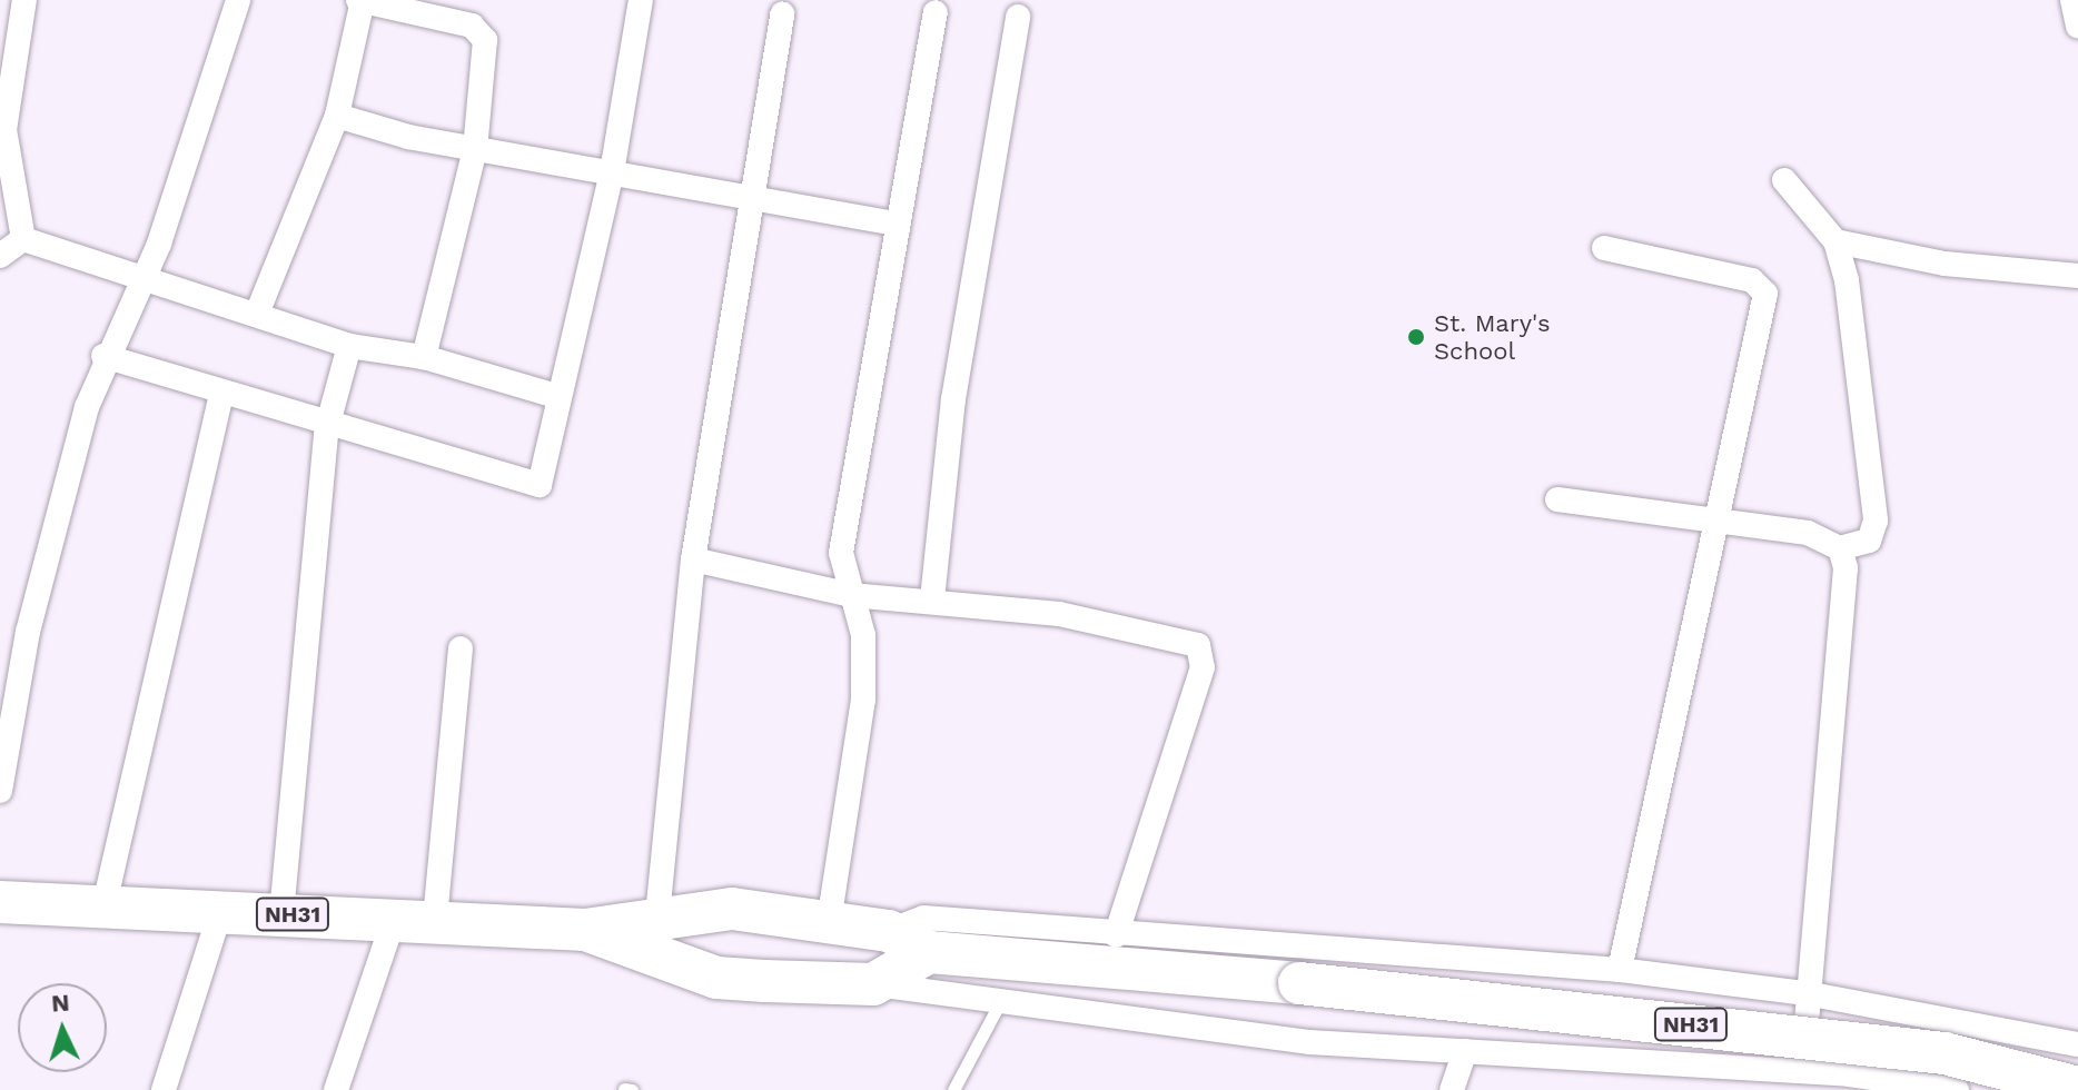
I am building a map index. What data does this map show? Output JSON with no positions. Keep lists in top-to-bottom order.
{
  "streets": {
    "highway": ["NH31"]
  },
  "places": ["St. Mary's School"],
  "north": "top"
}
